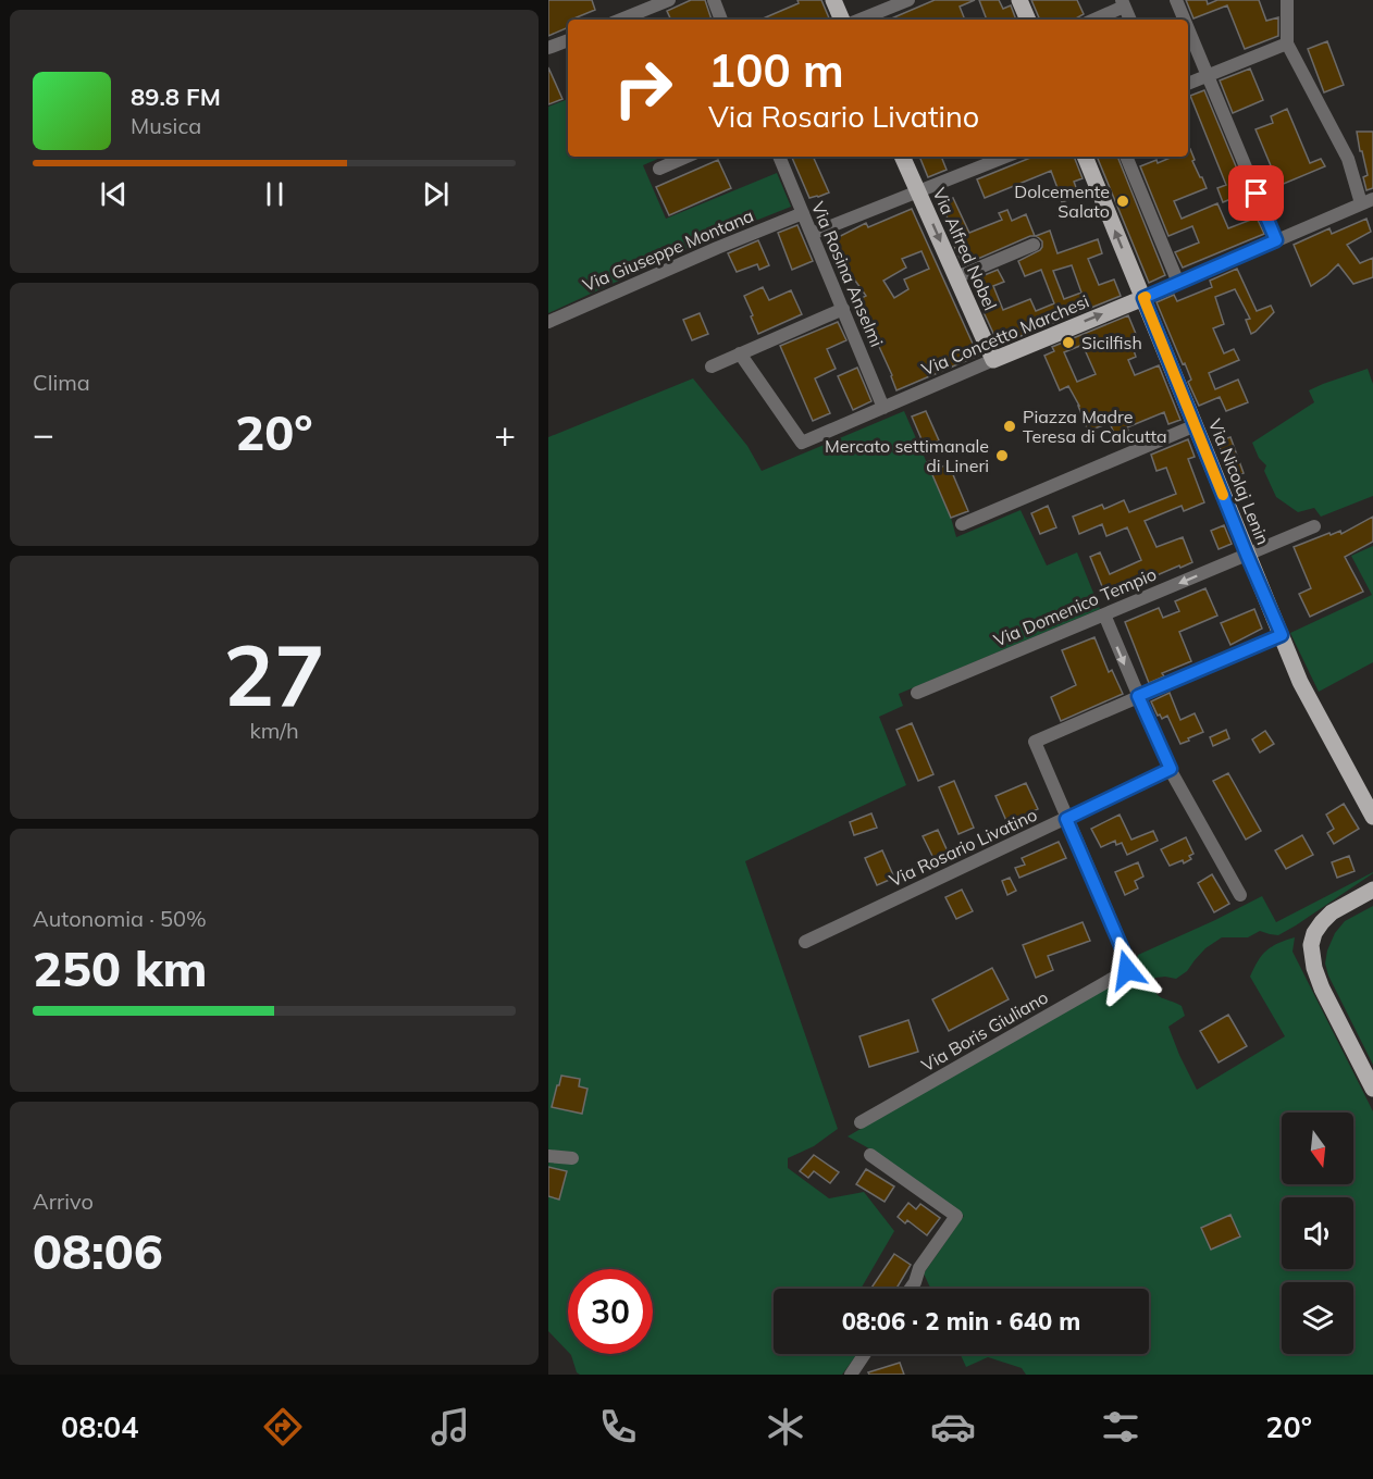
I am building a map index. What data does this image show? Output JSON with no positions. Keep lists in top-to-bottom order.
{
  "streets": {
    "main road": ["Via Alfred Nobel", "Via Concetto Marchesi", "Via Nicolaj Lenin"],
    "street": [
      "Via Giuseppe Montana",
      "Via Rosina Anselmi",
      "Via Domenico Tempio",
      "Via Rosario Livatino",
      "Via Boris Giuliano"
    ]
  },
  "crossings": [
    ["Via Alfred Nobel", "Via Concetto Marchesi"],
    ["Via Giuseppe Montana", "Via Rosina Anselmi"],
    ["Via Rosina Anselmi", "Via Concetto Marchesi"],
    ["Via Concetto Marchesi", "Via Nicolaj Lenin"],
    ["Via Nicolaj Lenin", "Via Domenico Tempio"],
    ["Via Rosario Livatino", "Via Boris Giuliano"]
  ],
  "one_way": ["Via Alfred Nobel"],
  "places": [
    "Dolcemente Salato",
    "Sicilfish",
    "Piazza Madre Teresa di Calcutta",
    "Mercato settimanale di Lineri"
  ],
  "north": "bottom",
  "page": {
    "turn": ["100 m", "Via Rosario Livatino"],
    "song": ["89.8 FM", "Musica"],
    "tile": [
      "Clima",
      ["27", "km/h"],
      ["Autonomia · 50%", "250 km"],
      ["Arrivo", "08:06"]
    ],
    "heat": ["−", "20°", "+"],
    "limit": "30",
    "trip": "08:06 · 2 min · 640 m",
    "tabs": ["08:04", "20°"]
  }
}
